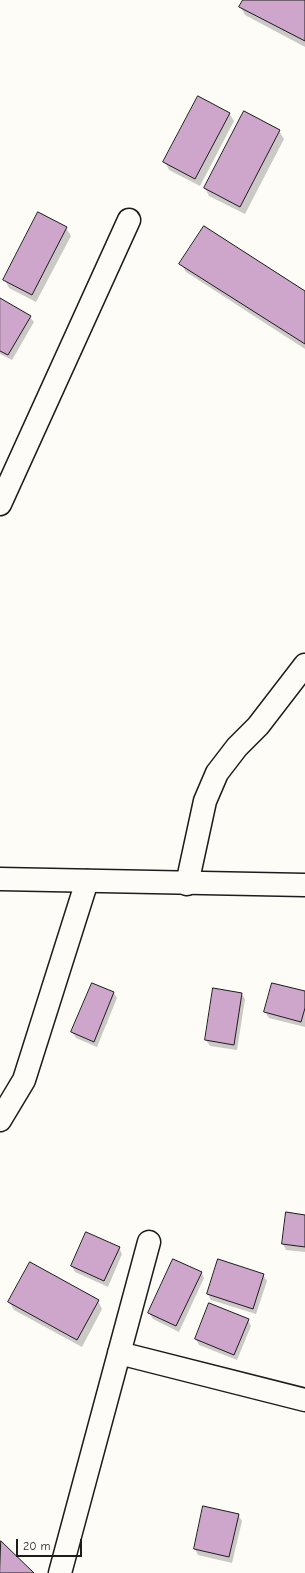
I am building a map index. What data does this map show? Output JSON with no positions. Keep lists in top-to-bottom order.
{
  "scale_bar": "20 m"
}
